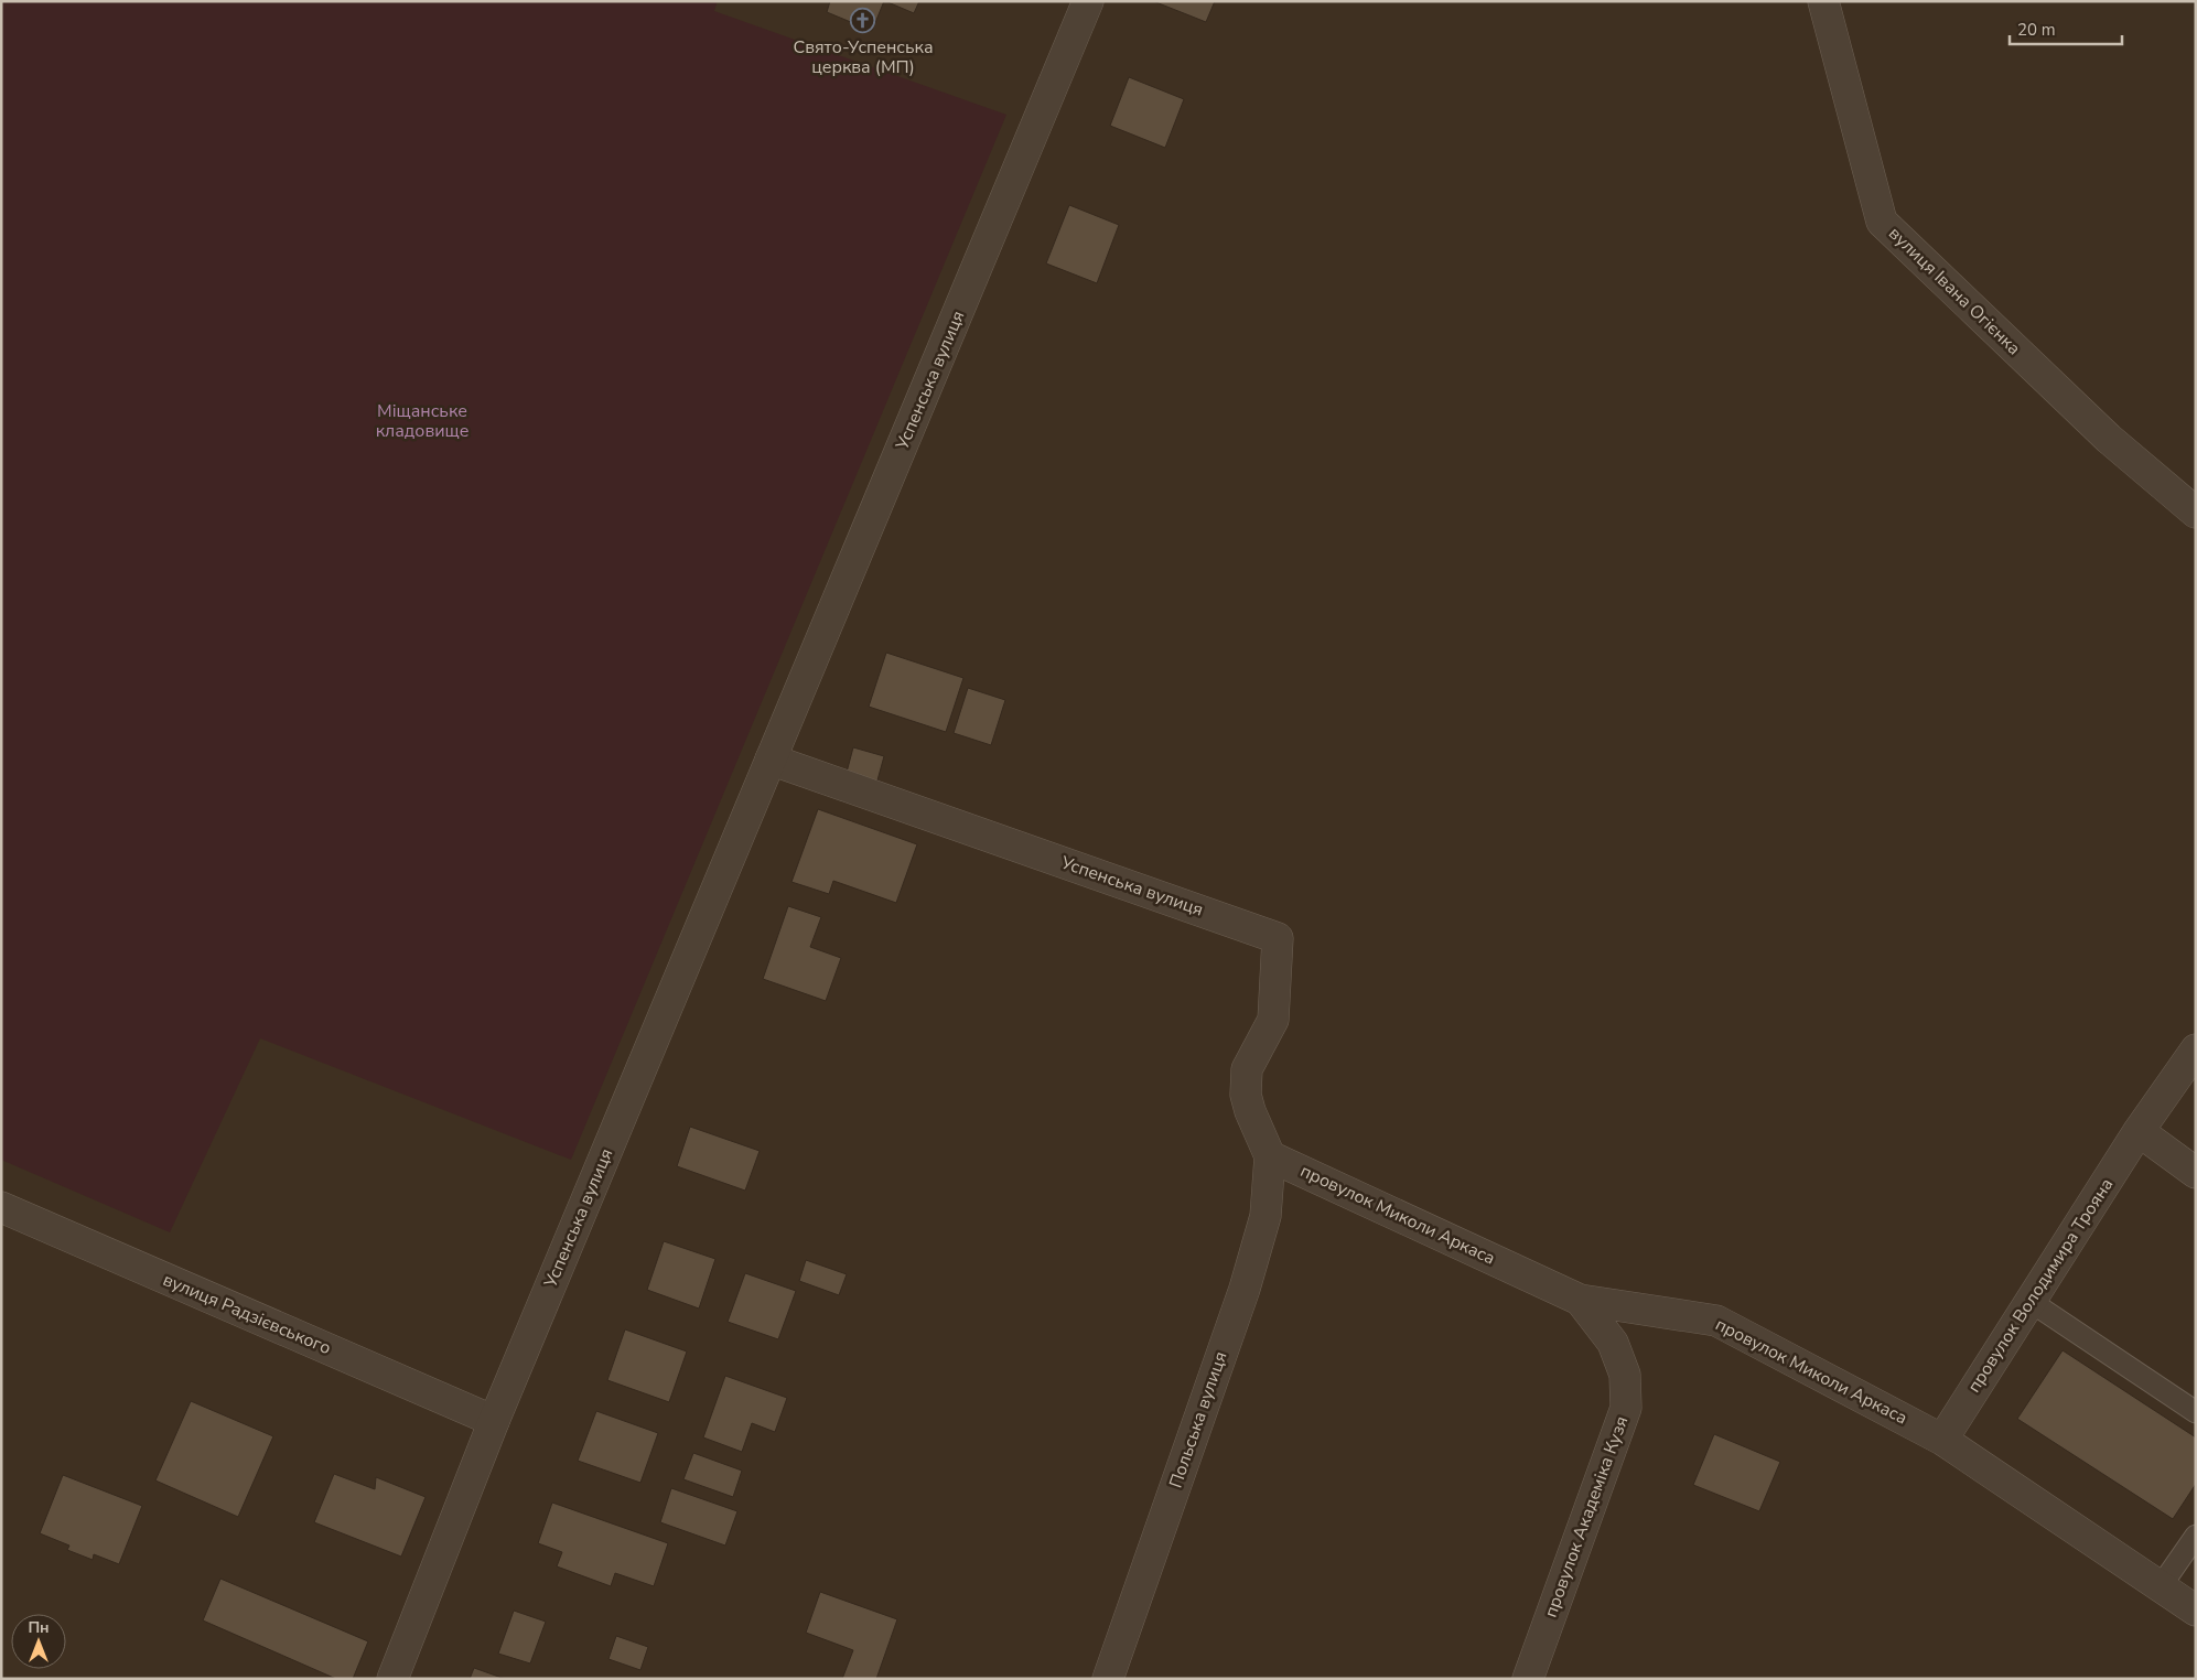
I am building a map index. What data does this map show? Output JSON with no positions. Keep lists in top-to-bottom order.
{
  "streets": {
    "street": [
      "вулиця Івана Огієнка",
      "Успенська вулиця",
      "провулок Миколи Аркаса",
      "провулок Володимира Трояна",
      "вулиця Радзієвського",
      "Польська вулиця",
      "провулок Академіка Кузя"
    ]
  },
  "crossings": [
    ["Успенська вулиця", "провулок Миколи Аркаса"],
    ["Успенська вулиця", "вулиця Радзієвського"],
    ["Успенська вулиця", "Польська вулиця"],
    ["провулок Миколи Аркаса", "провулок Володимира Трояна"],
    ["провулок Миколи Аркаса", "Польська вулиця"],
    ["провулок Миколи Аркаса", "провулок Академіка Кузя"]
  ],
  "parks": ["Міщанське кладовище"],
  "places": {
    "church": ["Свято-Успенська церква (МП)"]
  },
  "scale_bar": "20 m",
  "north": "top"
}
